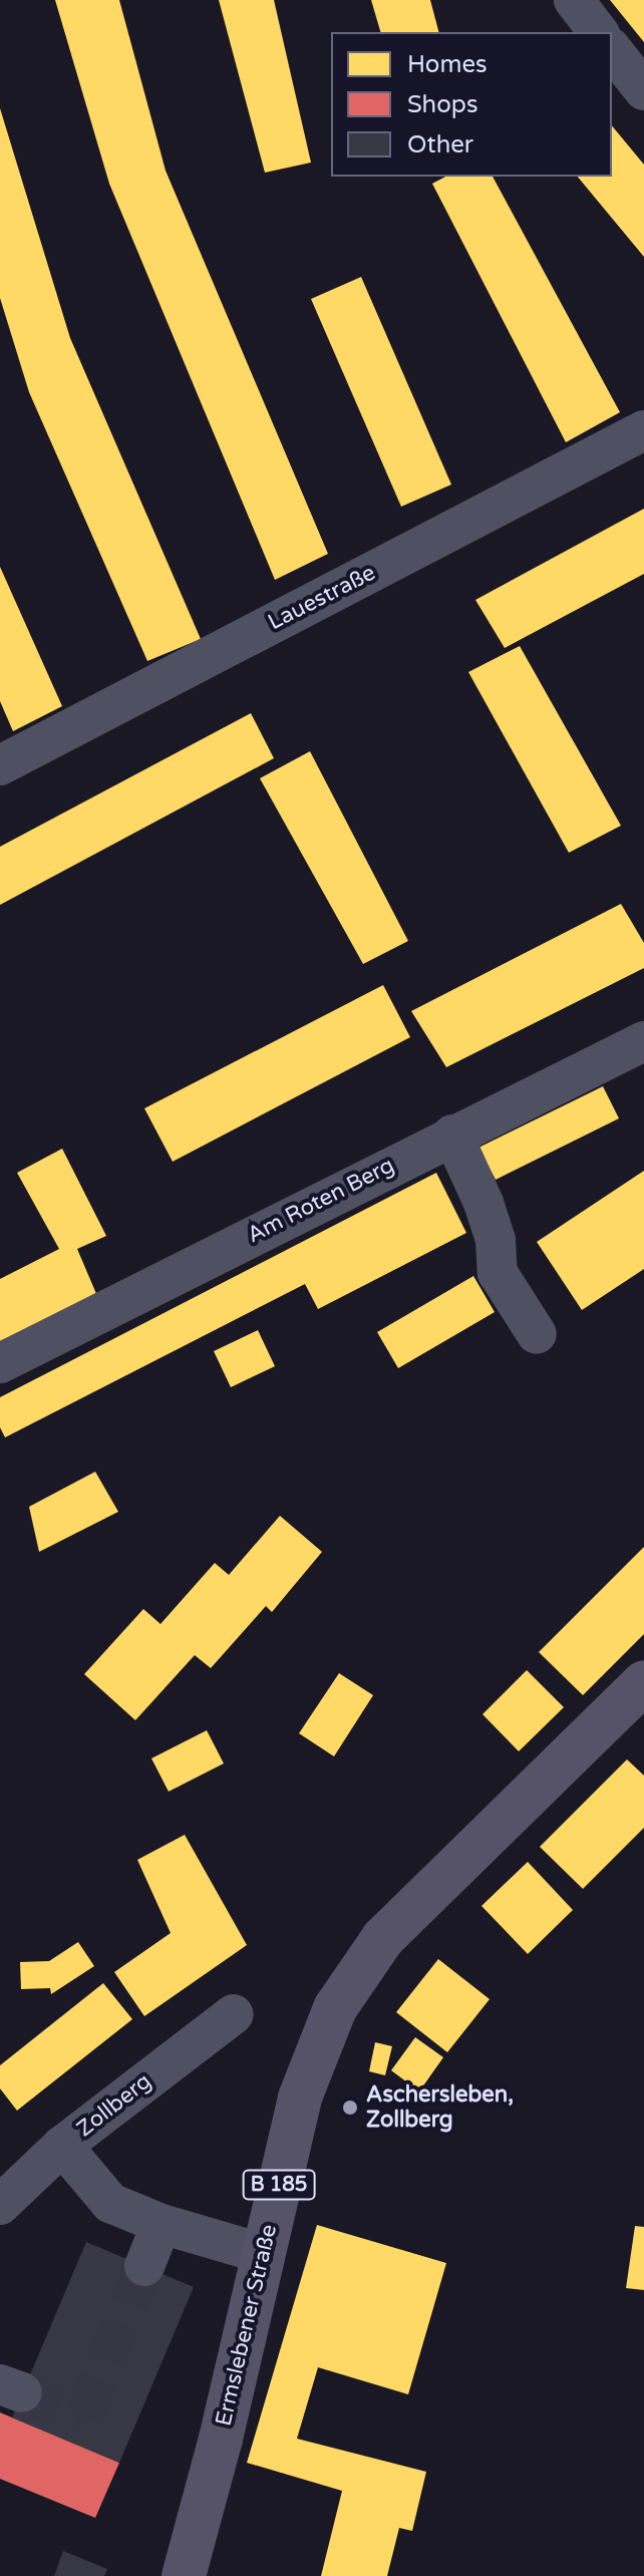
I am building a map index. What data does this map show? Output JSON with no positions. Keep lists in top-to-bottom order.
{
  "streets": {
    "main road": ["B 185", "Ermslebener Straße"],
    "street": ["Lauestraße", "Am Roten Berg", "Zollberg"]
  },
  "places": ["Aschersleben, Zollberg"],
  "legend": ["Homes", "Shops", "Other"]
}
